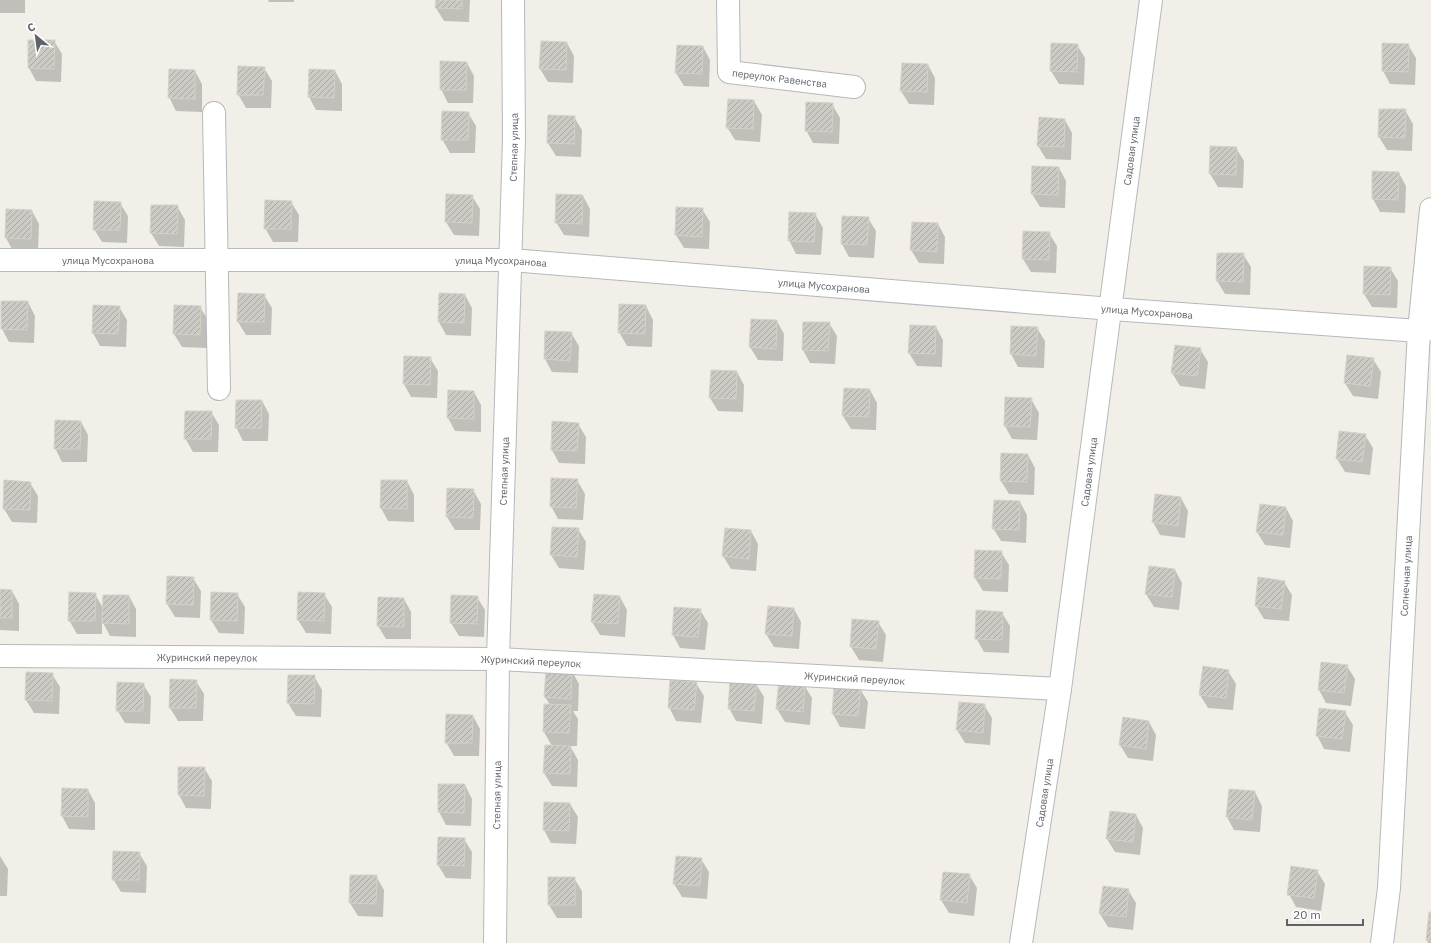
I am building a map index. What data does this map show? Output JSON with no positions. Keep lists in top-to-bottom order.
{
  "streets": {
    "street": [
      "переулок Равенства",
      "Степная улица",
      "Садовая улица",
      "улица Мусохранова",
      "Солнечная улица",
      "Журинский переулок"
    ]
  },
  "crossings": [
    ["Степная улица", "улица Мусохранова"],
    ["Степная улица", "Журинский переулок"],
    ["Садовая улица", "улица Мусохранова"],
    ["Садовая улица", "Журинский переулок"],
    ["улица Мусохранова", "Солнечная улица"]
  ],
  "scale_bar": "20 m",
  "north": "top left"
}
